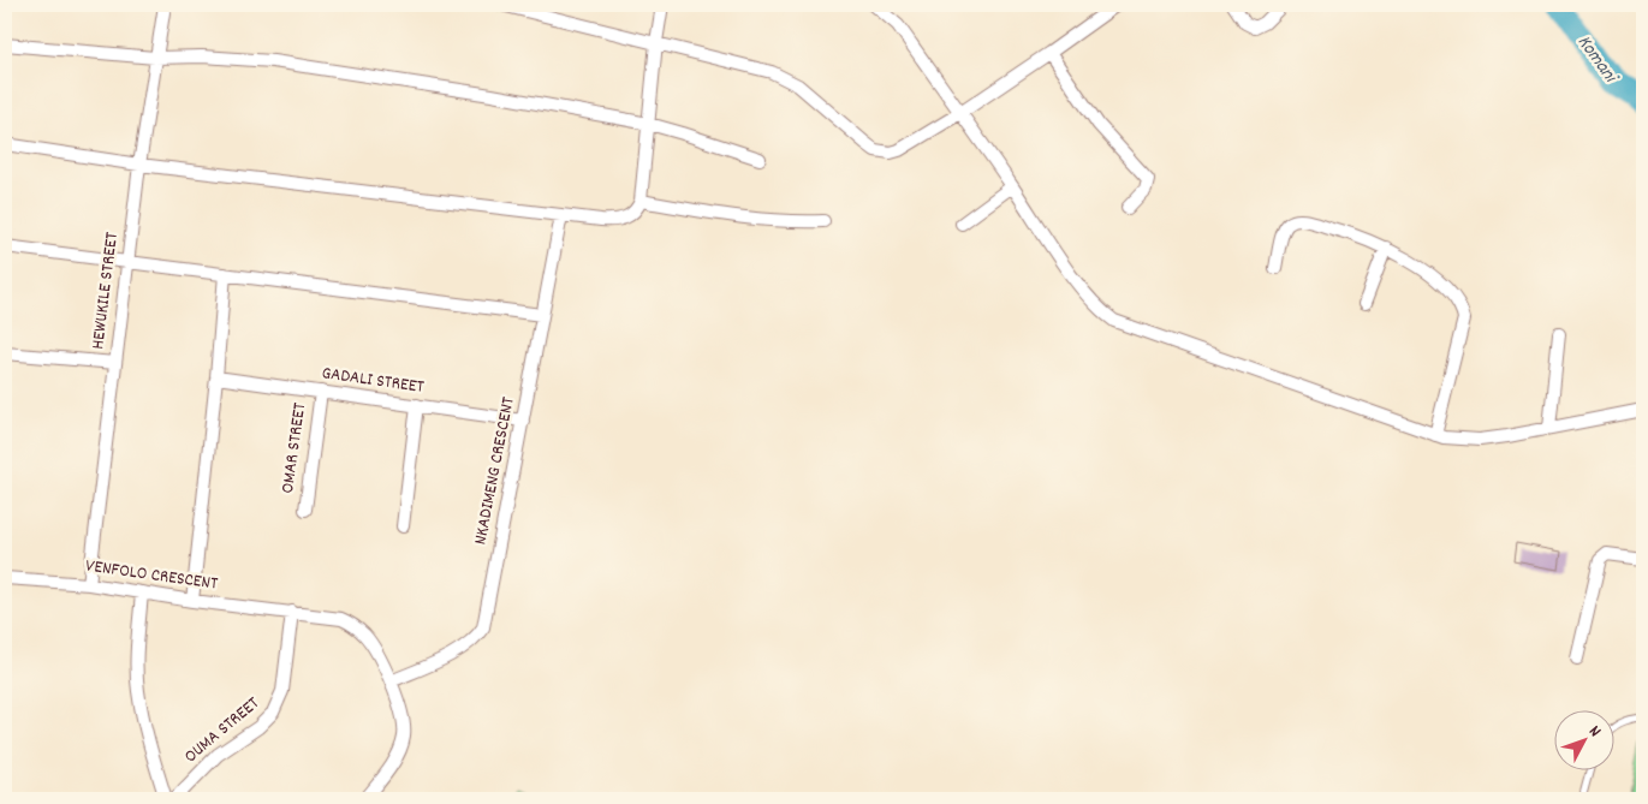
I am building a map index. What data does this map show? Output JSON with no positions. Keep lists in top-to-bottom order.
{
  "streets": {
    "street": [
      "HEWUKILE STREET",
      "GADALI STREET",
      "OMAR STREET",
      "NKADIMENG CRESCENT",
      "VENFOLO CRESCENT",
      "OUMA STREET"
    ]
  },
  "crossings": [
    ["HEWUKILE STREET", "VENFOLO CRESCENT"],
    ["GADALI STREET", "OMAR STREET"],
    ["GADALI STREET", "NKADIMENG CRESCENT"],
    ["NKADIMENG CRESCENT", "VENFOLO CRESCENT"],
    ["VENFOLO CRESCENT", "OUMA STREET"]
  ],
  "water": ["Komani"],
  "north": "top right"
}
